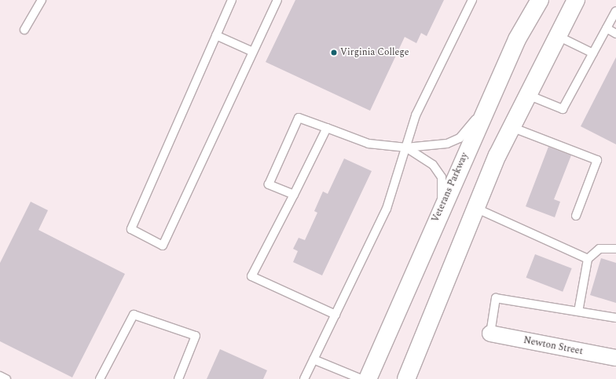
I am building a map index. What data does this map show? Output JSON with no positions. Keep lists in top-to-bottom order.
{
  "streets": {
    "main road": ["Veterans Parkway"],
    "street": ["Newton Street"]
  },
  "places": ["Virginia College"]
}
